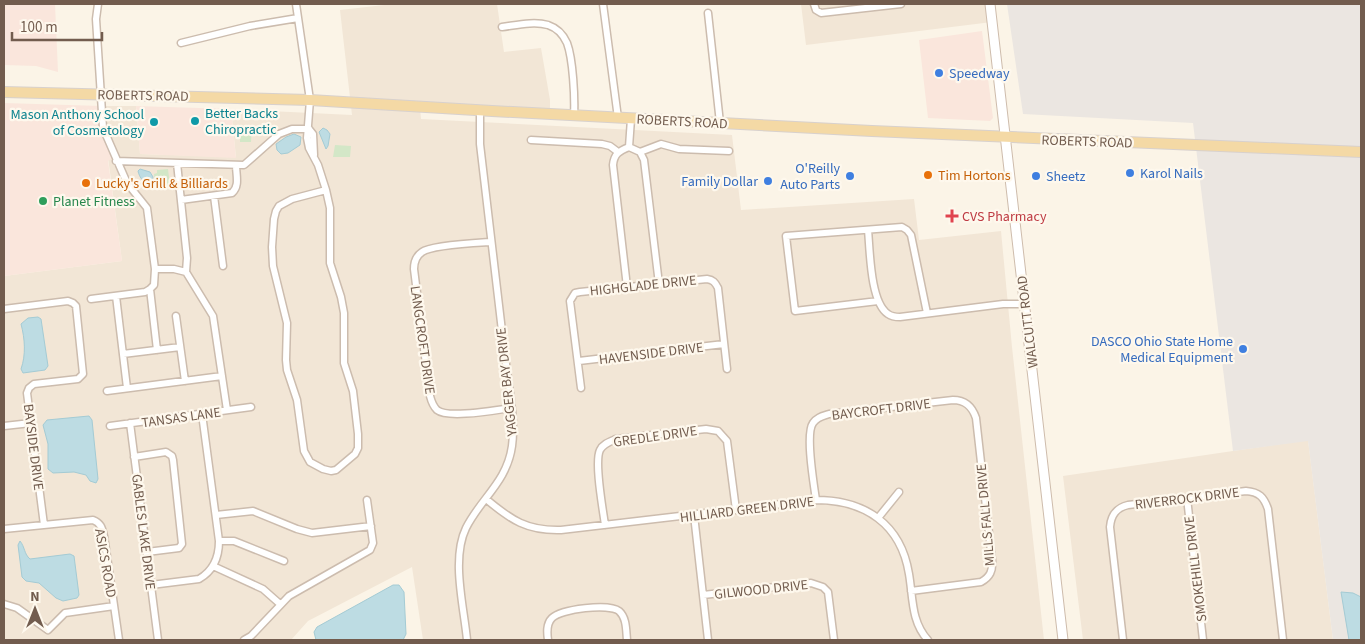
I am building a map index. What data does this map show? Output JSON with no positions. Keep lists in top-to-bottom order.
{
  "streets": {
    "main road": ["ROBERTS ROAD"],
    "street": [
      "HIGHGLADE DRIVE",
      "WALCUTT ROAD",
      "LANGCROFT DRIVE",
      "HAVENSIDE DRIVE",
      "YAGGER BAY DRIVE",
      "BAYCROFT DRIVE",
      "TANSAS LANE",
      "GREDLE DRIVE",
      "BAYSIDE DRIVE",
      "RIVERROCK DRIVE",
      "HILLIARD GREEN DRIVE",
      "MILLS FALL DRIVE",
      "GABLES LAKE DRIVE",
      "ASICS ROAD",
      "SMOKEHILL DRIVE",
      "GILWOOD DRIVE"
    ]
  },
  "crossings": [
    ["ROBERTS ROAD", "WALCUTT ROAD"],
    ["ROBERTS ROAD", "YAGGER BAY DRIVE"],
    ["HIGHGLADE DRIVE", "HAVENSIDE DRIVE"],
    ["LANGCROFT DRIVE", "YAGGER BAY DRIVE"],
    ["YAGGER BAY DRIVE", "HILLIARD GREEN DRIVE"],
    ["BAYCROFT DRIVE", "HILLIARD GREEN DRIVE"],
    ["BAYCROFT DRIVE", "MILLS FALL DRIVE"],
    ["TANSAS LANE", "GABLES LAKE DRIVE"],
    ["GREDLE DRIVE", "HILLIARD GREEN DRIVE"],
    ["BAYSIDE DRIVE", "ASICS ROAD"],
    ["RIVERROCK DRIVE", "SMOKEHILL DRIVE"],
    ["HILLIARD GREEN DRIVE", "MILLS FALL DRIVE"]
  ],
  "places": {
    "other": [
      "Speedway",
      "Better Backs Chiropractic",
      "Mason Anthony School of Cosmetology",
      "Karol Nails",
      "Tim Hortons",
      "O'Reilly Auto Parts",
      "Sheetz",
      "Family Dollar",
      "Lucky's Grill & Billiards",
      "Planet Fitness",
      "DASCO Ohio State Home Medical Equipment"
    ],
    "health": ["CVS Pharmacy"]
  },
  "scale_bar": "100 m",
  "north": "top"
}
